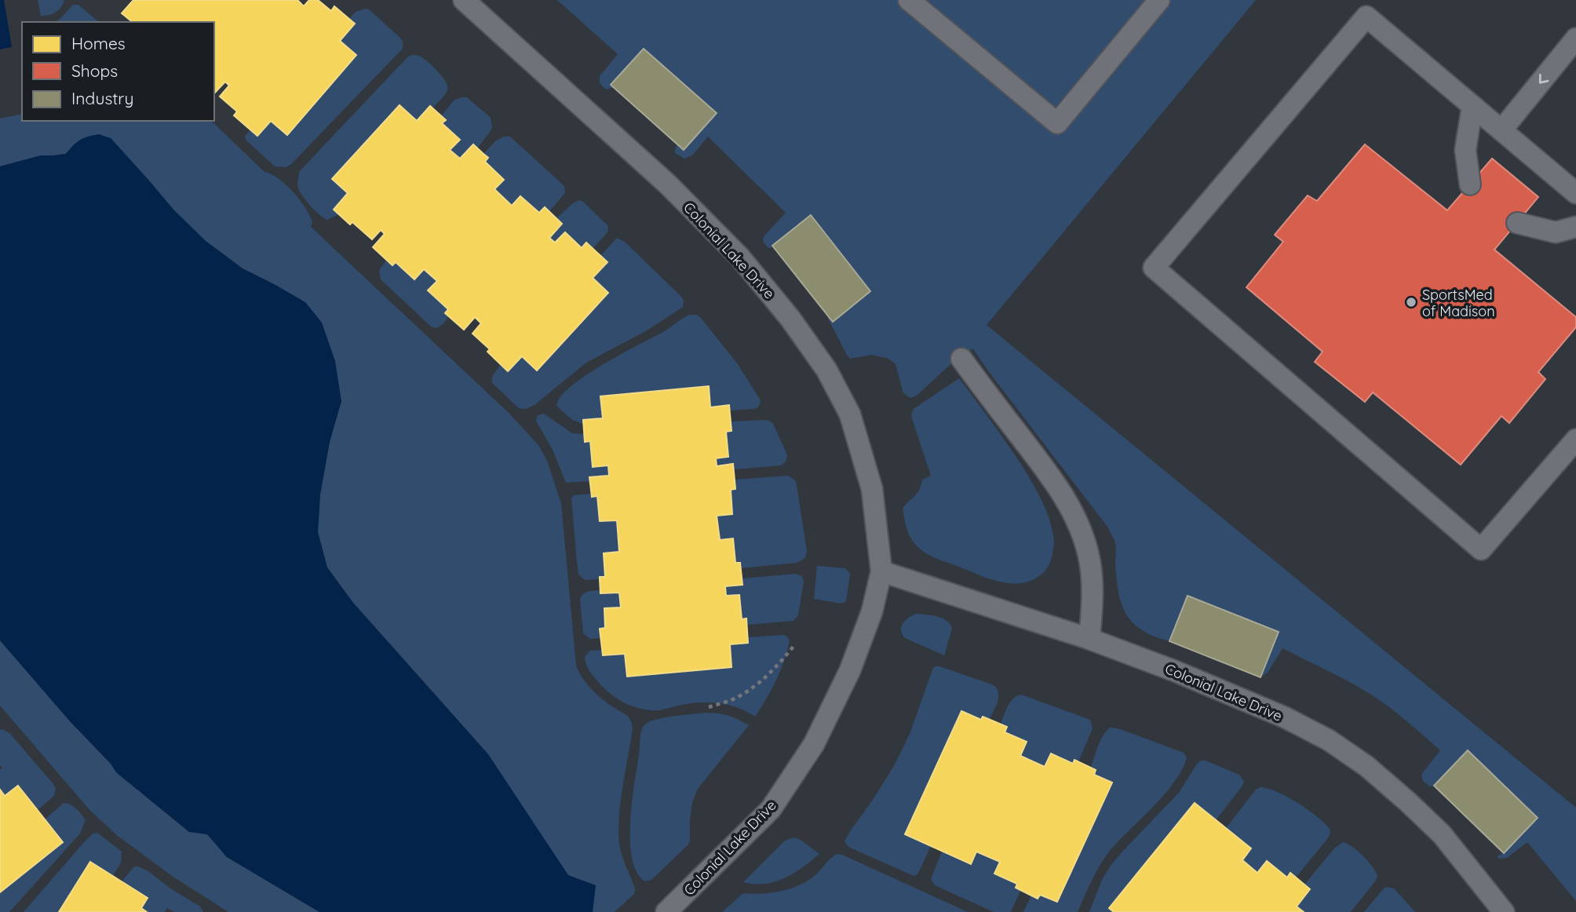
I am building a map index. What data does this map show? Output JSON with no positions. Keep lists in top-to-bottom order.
{
  "streets": {
    "lane": ["Colonial Lake Drive"]
  },
  "places": ["SportsMed of Madison"],
  "legend": ["Homes", "Shops", "Industry"]
}
